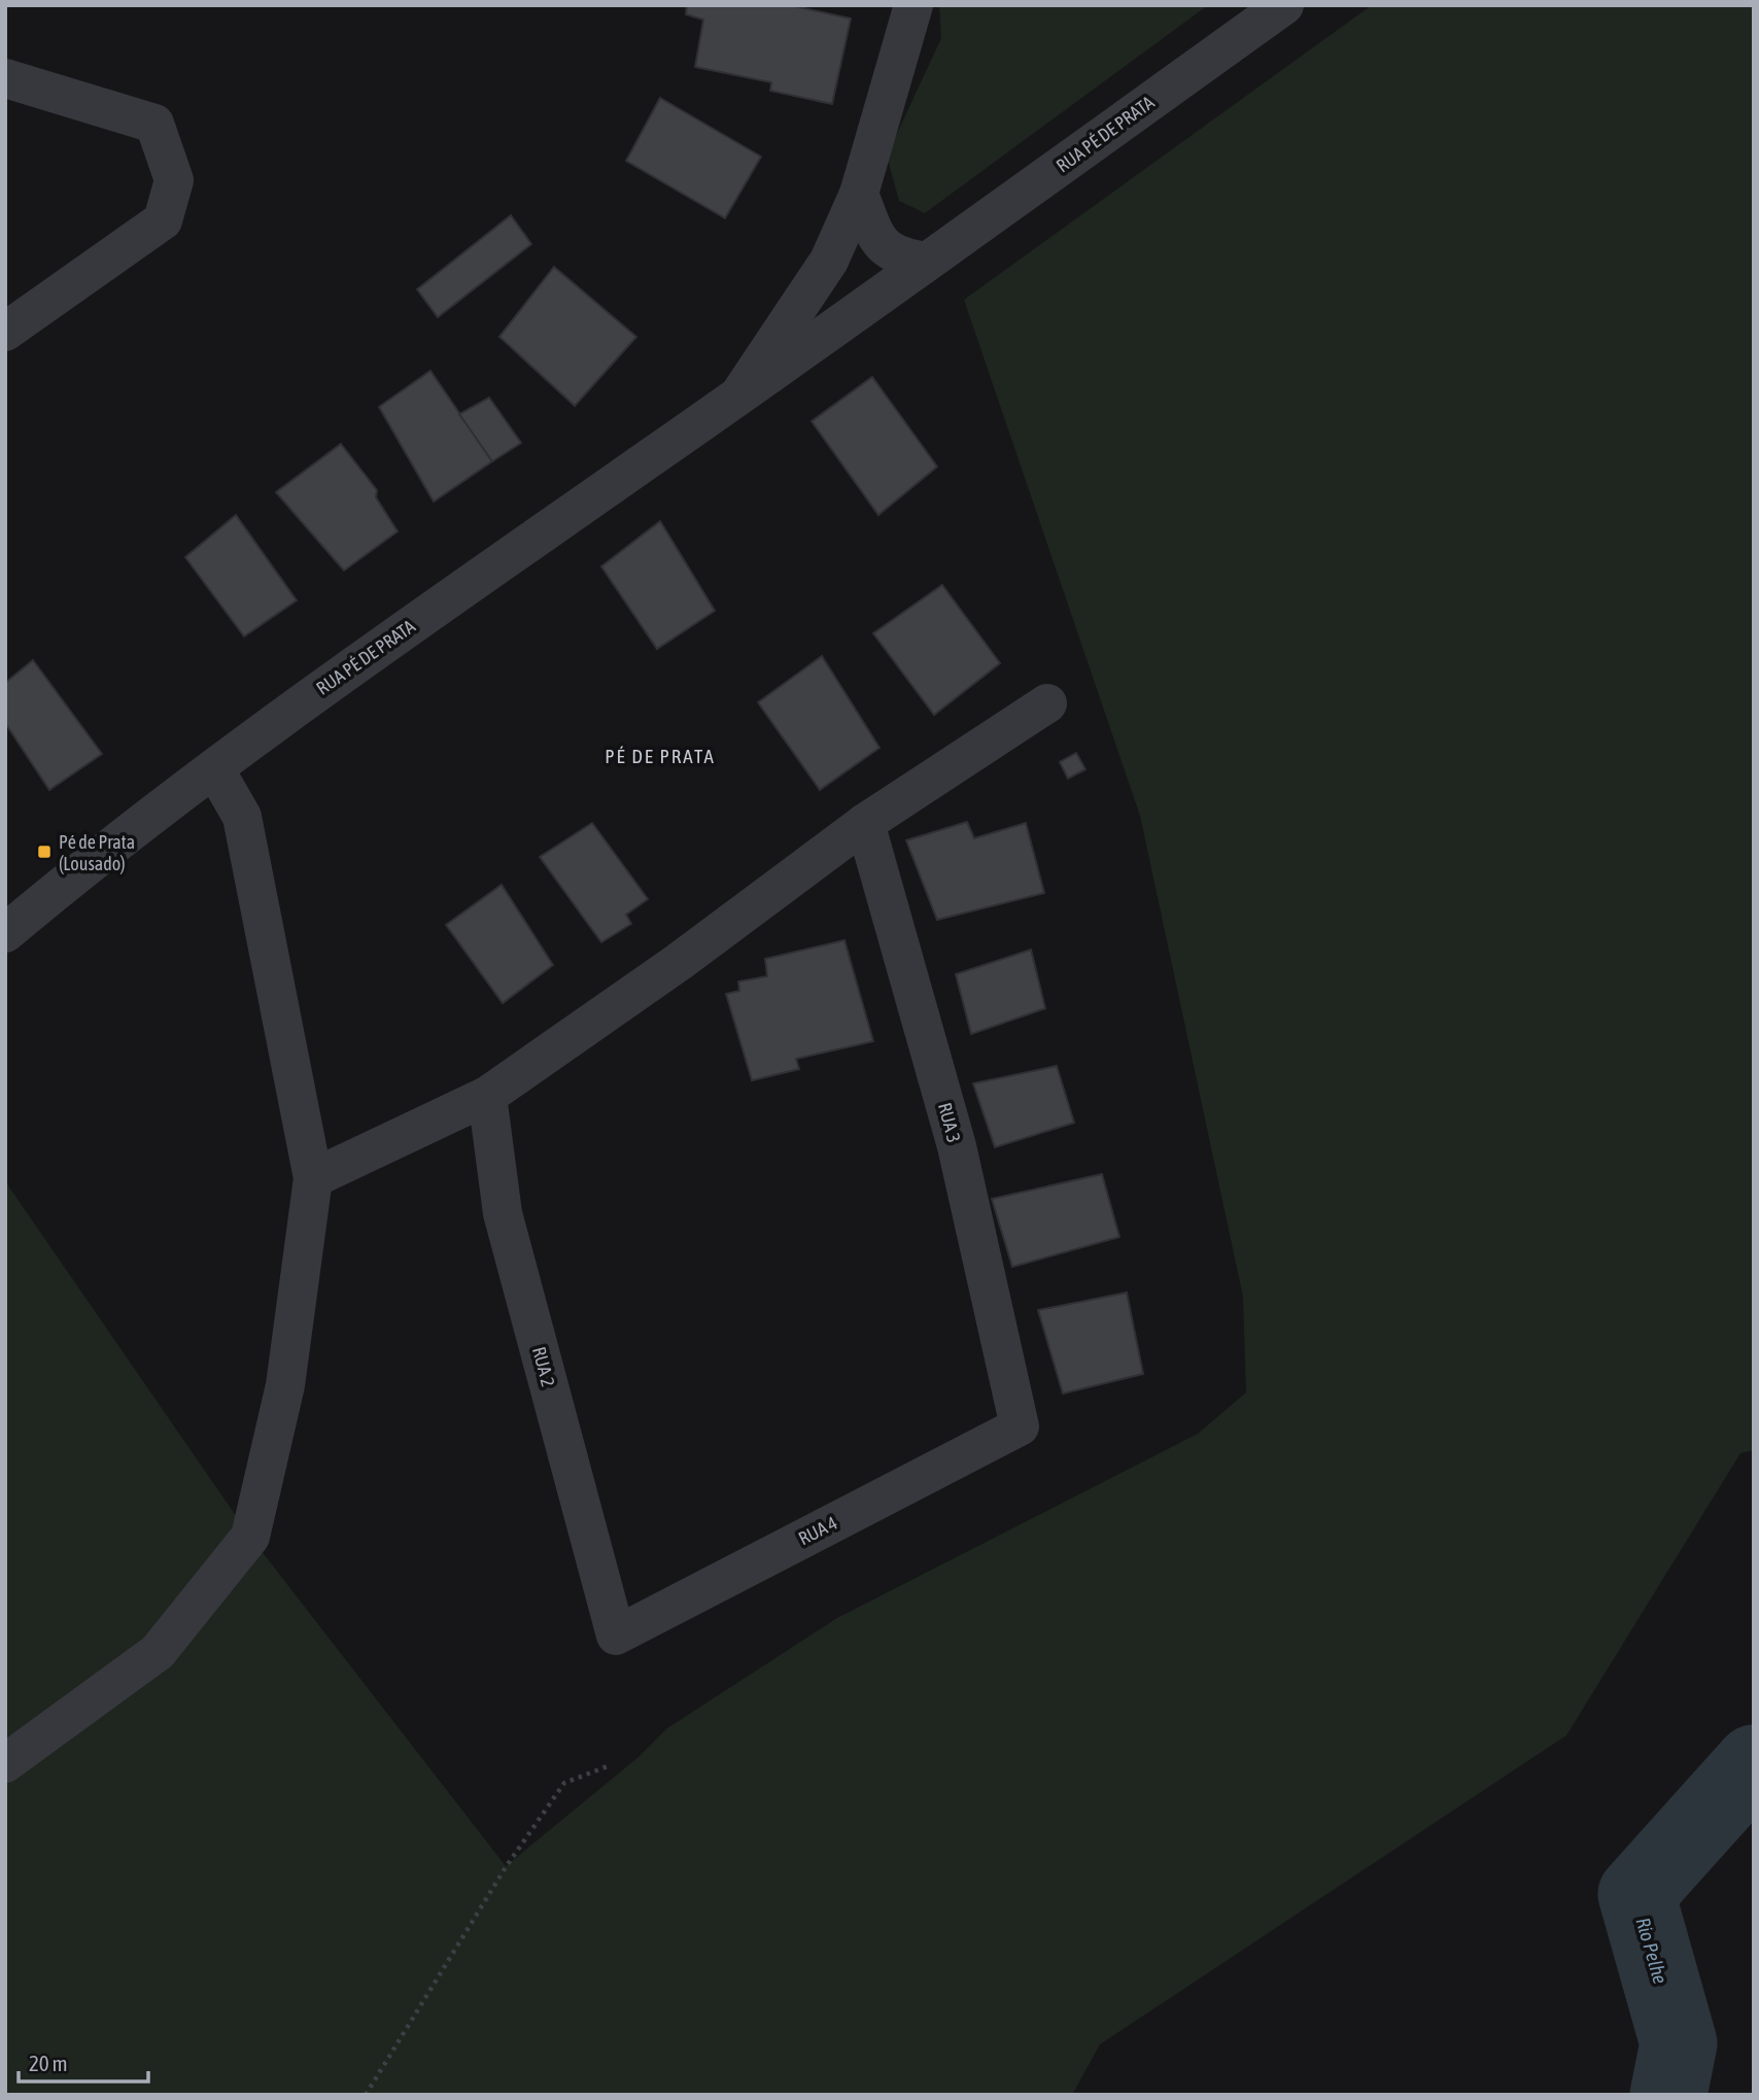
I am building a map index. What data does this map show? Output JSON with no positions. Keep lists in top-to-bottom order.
{
  "streets": {
    "street": [
      "RUA PÉ DE PRATA",
      "RUA 3",
      "RUA 2",
      "RUA 4"
    ]
  },
  "crossings": [
    ["RUA 3", "RUA 4"],
    ["RUA 2", "RUA 4"]
  ],
  "districts": ["PÉ DE PRATA"],
  "water": ["Rio Pelhe"],
  "places": {
    "transit": ["Pé de Prata (Lousado)"]
  },
  "scale_bar": "20 m"
}
